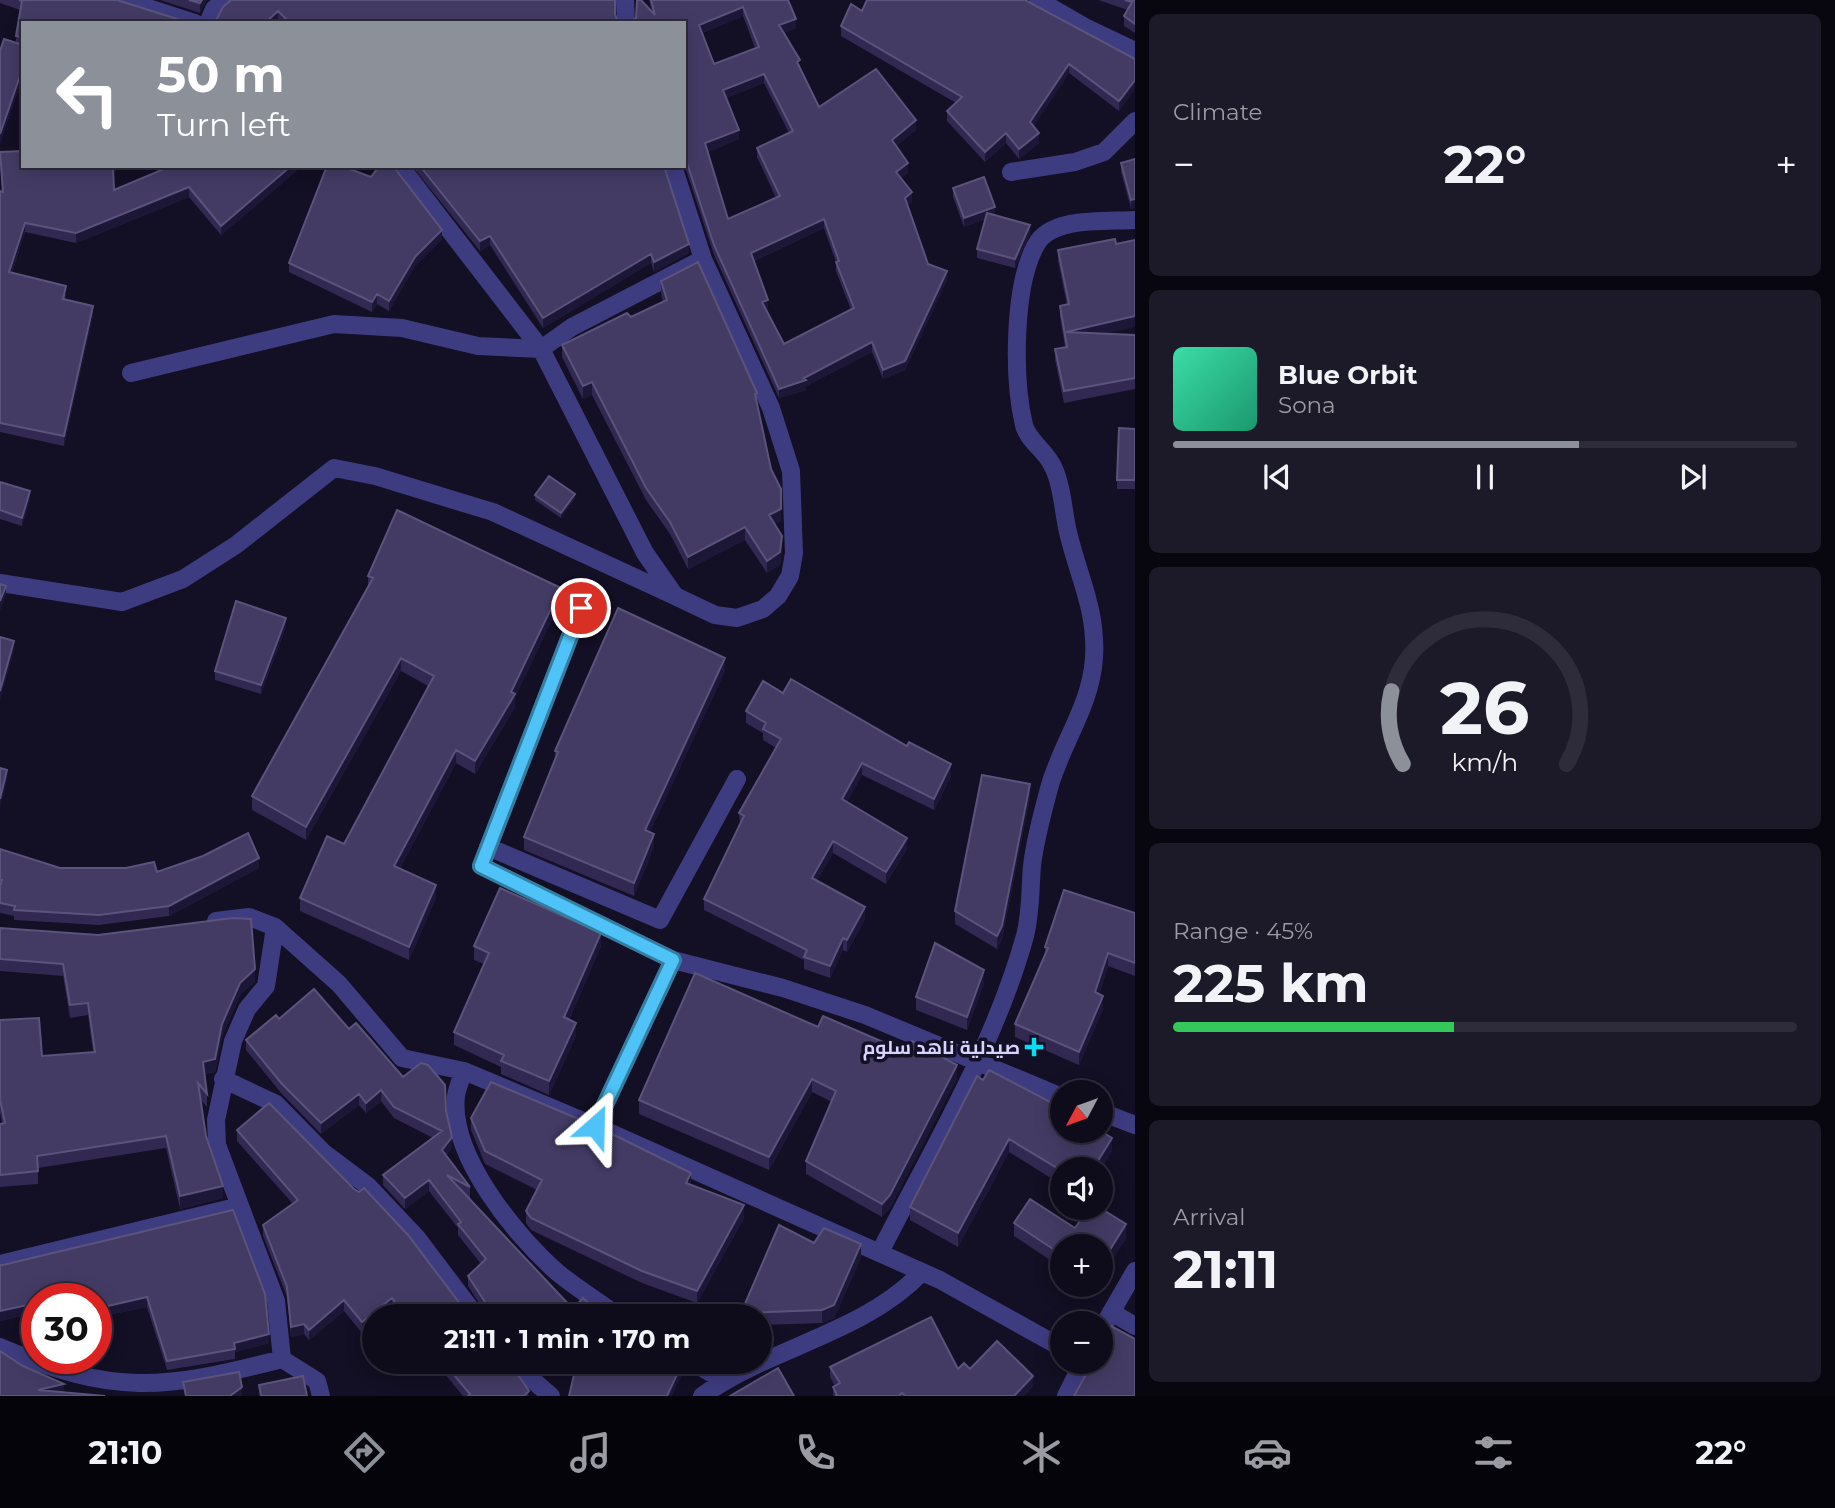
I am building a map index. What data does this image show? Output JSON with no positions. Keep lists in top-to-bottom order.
{
  "places": {
    "health": ["صيدلية ناهد سلوم"]
  },
  "north": "bottom left",
  "page": {
    "tile": [
      "Climate",
      ["Range · 45%", "225 km"],
      ["Arrival", "21:11"]
    ],
    "turn": ["50 m", "Turn left"],
    "heat": ["−", "22°", "+"],
    "song": ["Blue Orbit", "Sona"],
    "map_buttons": ["+", "−"],
    "limit": "30",
    "trip": "21:11 · 1 min · 170 m",
    "tabs": ["21:10", "22°"],
    "gauge": ["26", "km/h"]
  }
}
